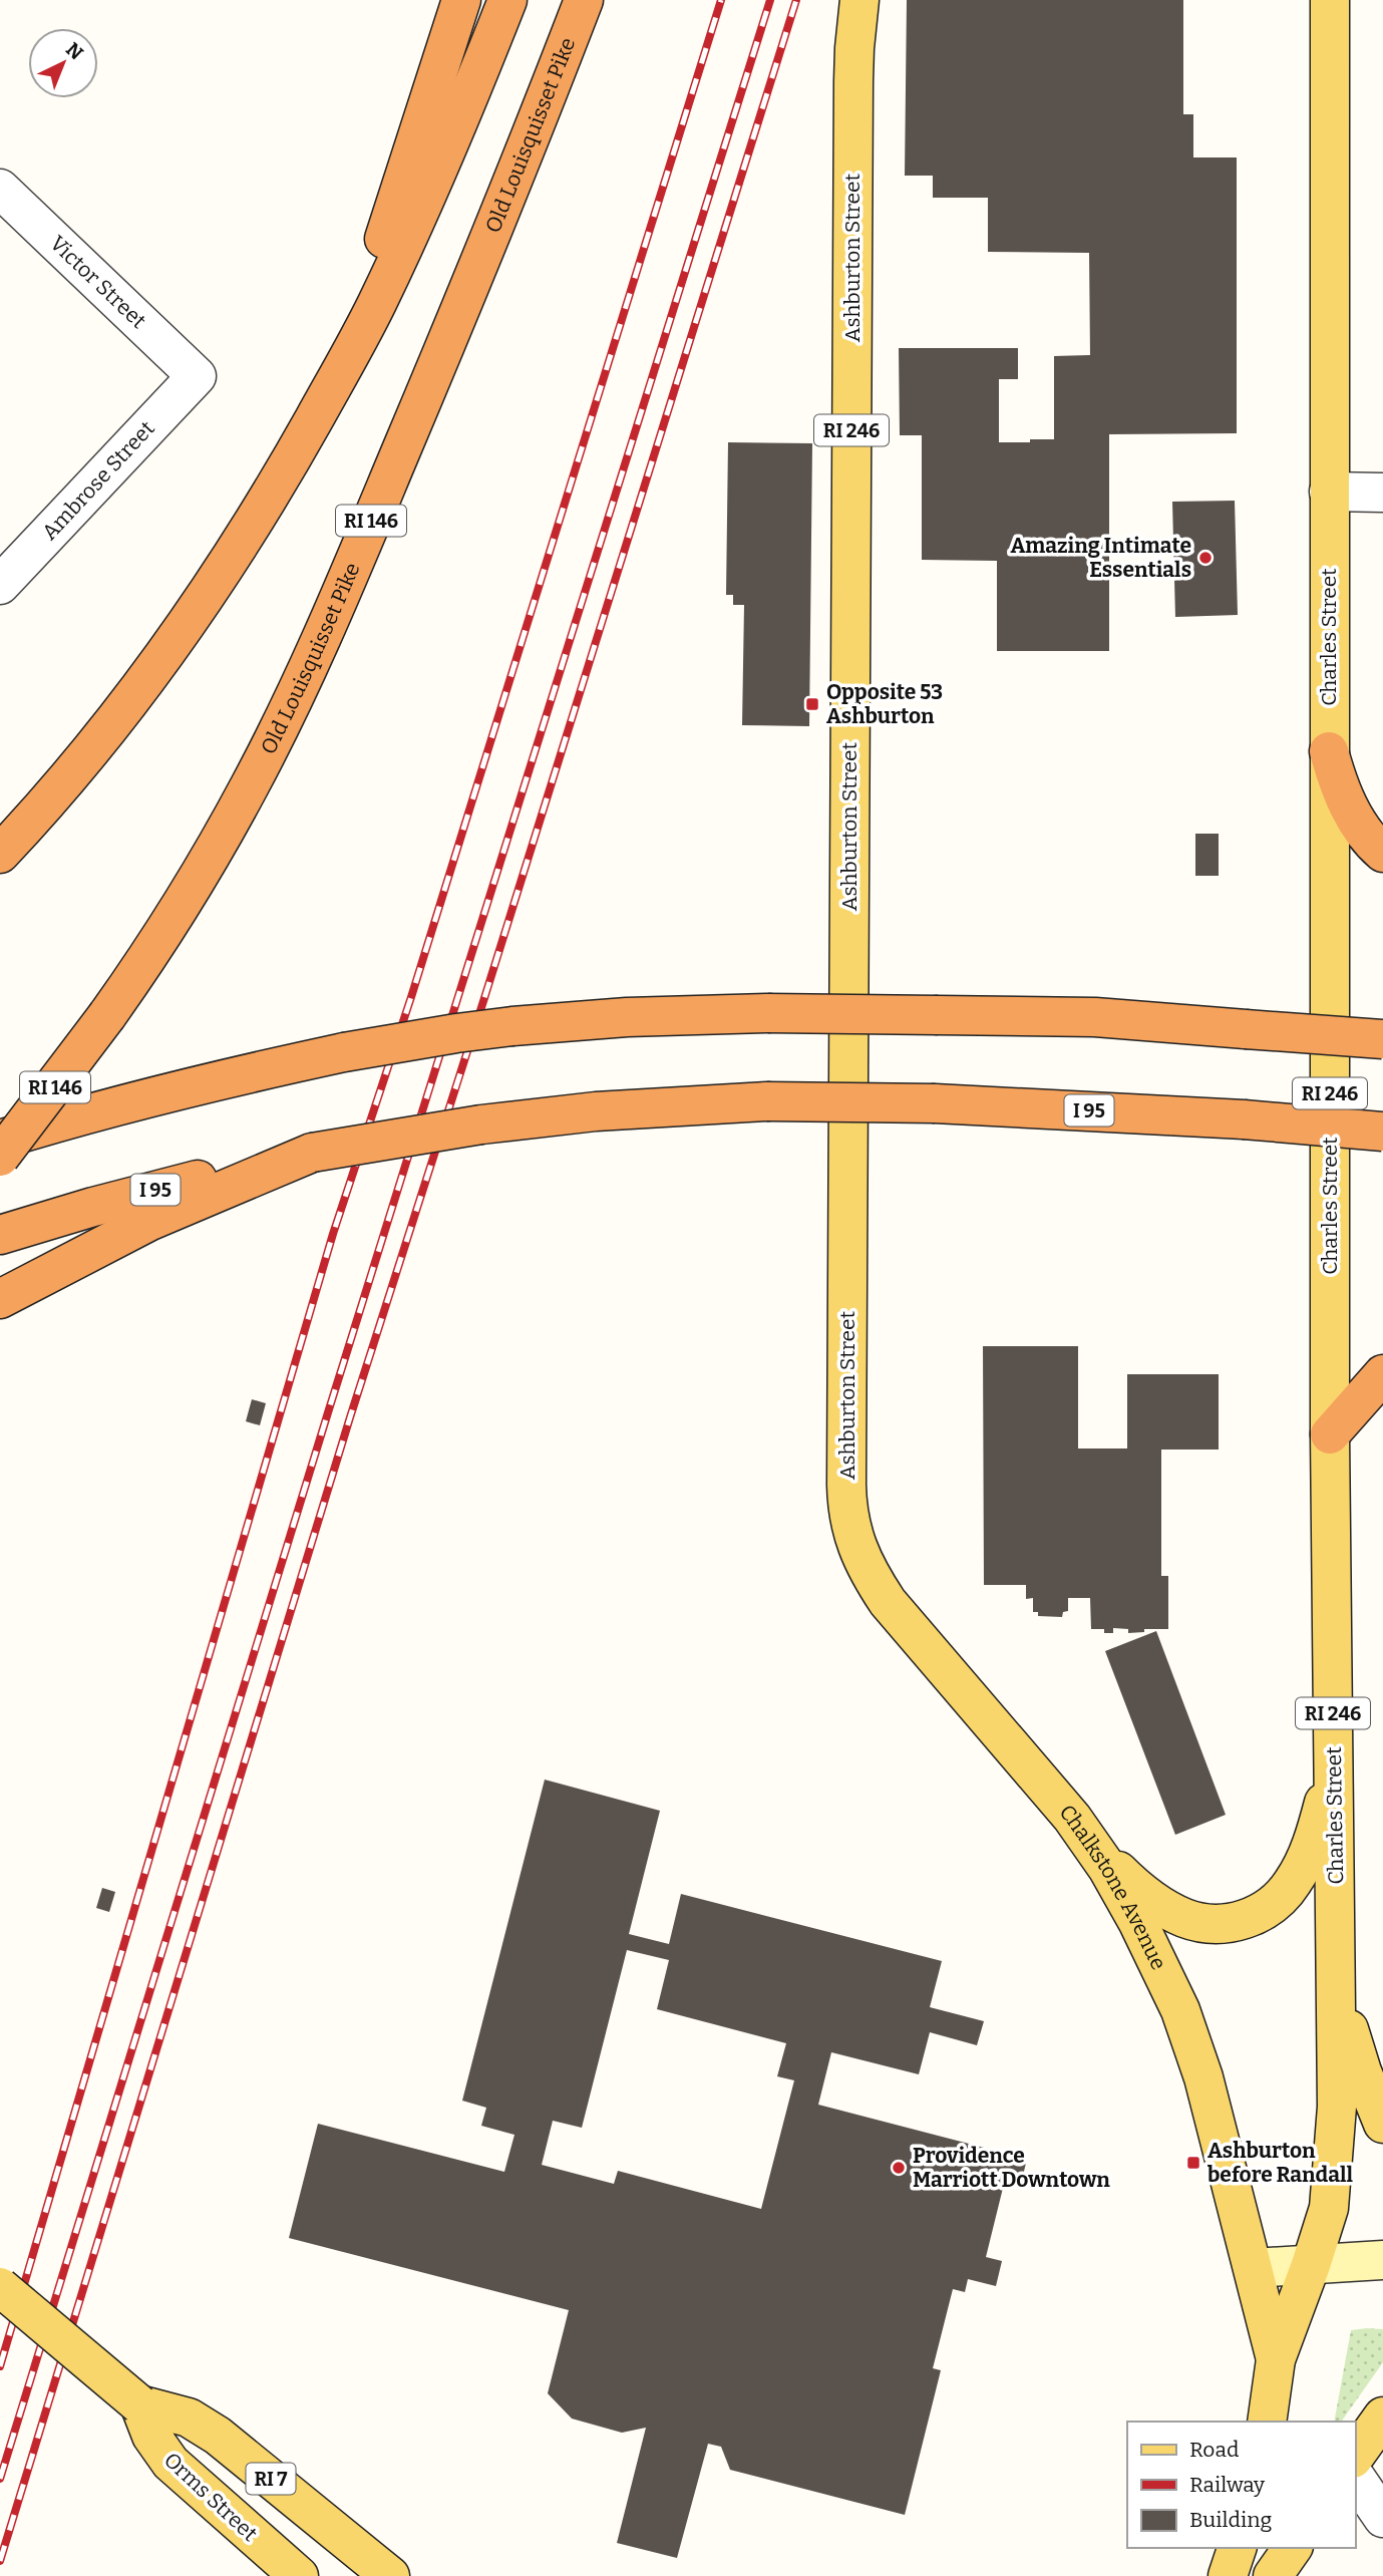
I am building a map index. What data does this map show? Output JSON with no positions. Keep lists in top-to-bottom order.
{
  "streets": {
    "highway": ["Old Louisquisset Pike", "RI 146", "I 95"],
    "main road": [
      "Ashburton Street",
      "RI 246",
      "Charles Street",
      "Chalkstone Avenue",
      "RI 7",
      "Orms Street"
    ],
    "street": ["Victor Street", "Ambrose Street"]
  },
  "crossings": [
    ["Ashburton Street", "Chalkstone Avenue"],
    ["Victor Street", "Ambrose Street"],
    ["Charles Street", "Chalkstone Avenue"]
  ],
  "places": {
    "other": ["Amazing Intimate Essentials", "Providence Marriott Downtown"],
    "transit": ["Opposite 53 Ashburton", "Ashburton before Randall"]
  },
  "legend": ["Road", "Railway", "Building"],
  "north": "top right"
}
